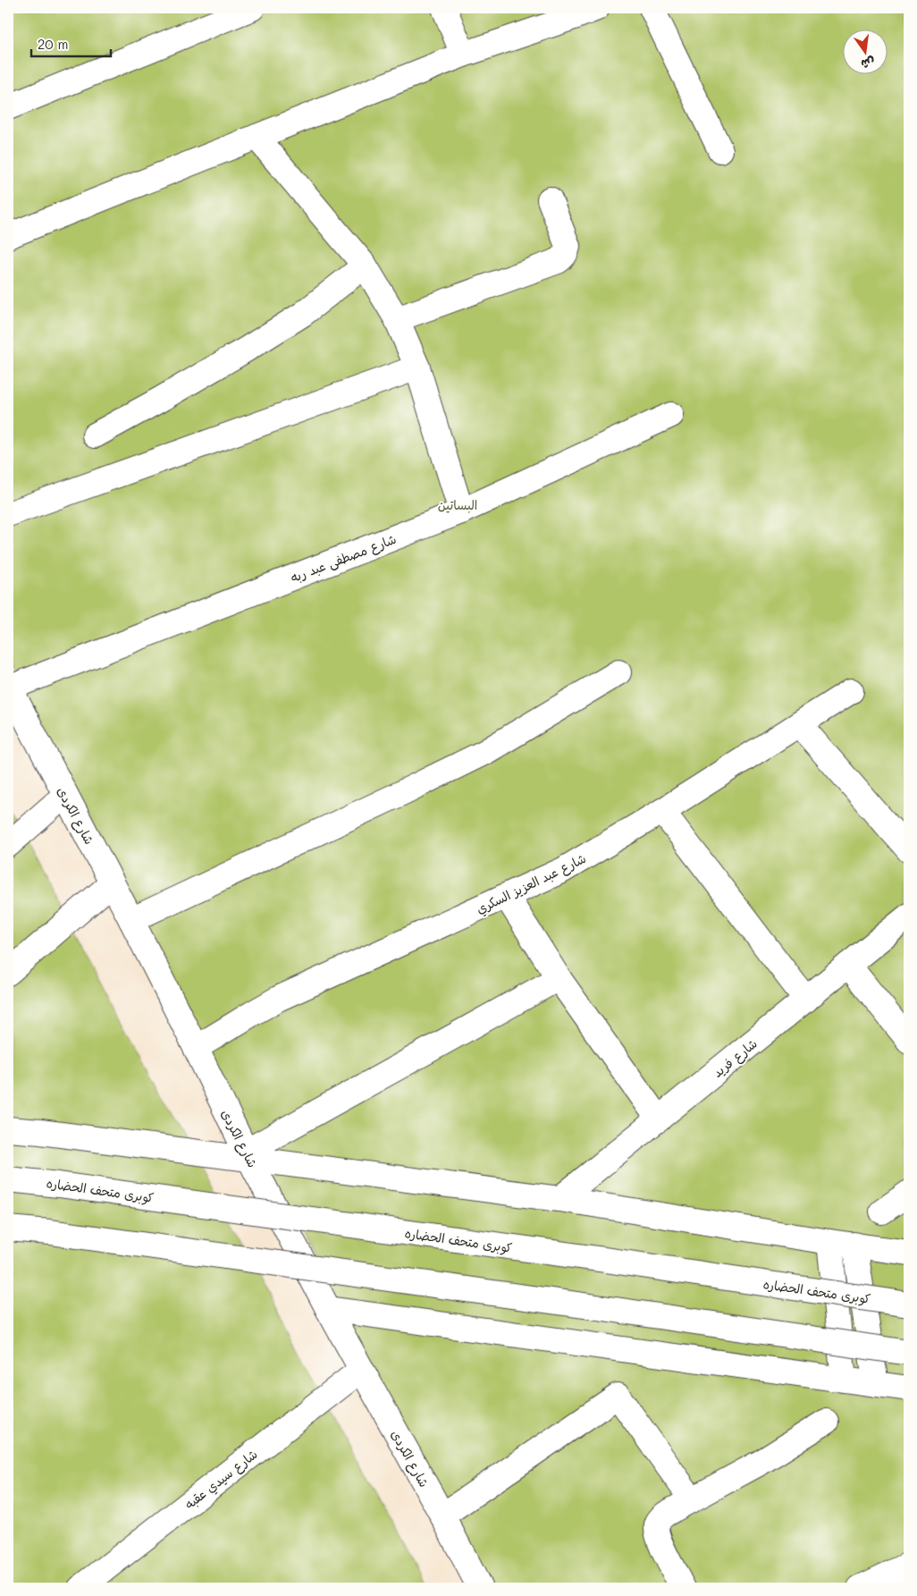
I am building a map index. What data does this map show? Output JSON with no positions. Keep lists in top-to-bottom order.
{
  "streets": {
    "main road": [
      "شارع مصطفى عبد ربه",
      "شارع الكردى",
      "شارع عبد العزيز السكري",
      "شارع فريد",
      "كوبرى متحف الحضاره",
      "شارع سيدي عقبه"
    ]
  },
  "crossings": [
    ["شارع مصطفى عبد ربه", "شارع الكردى"],
    ["شارع الكردى", "شارع عبد العزيز السكري"],
    ["شارع الكردى", "شارع سيدي عقبه"]
  ],
  "parks": ["البساتين"],
  "scale_bar": "20 m",
  "north": "bottom"
}
